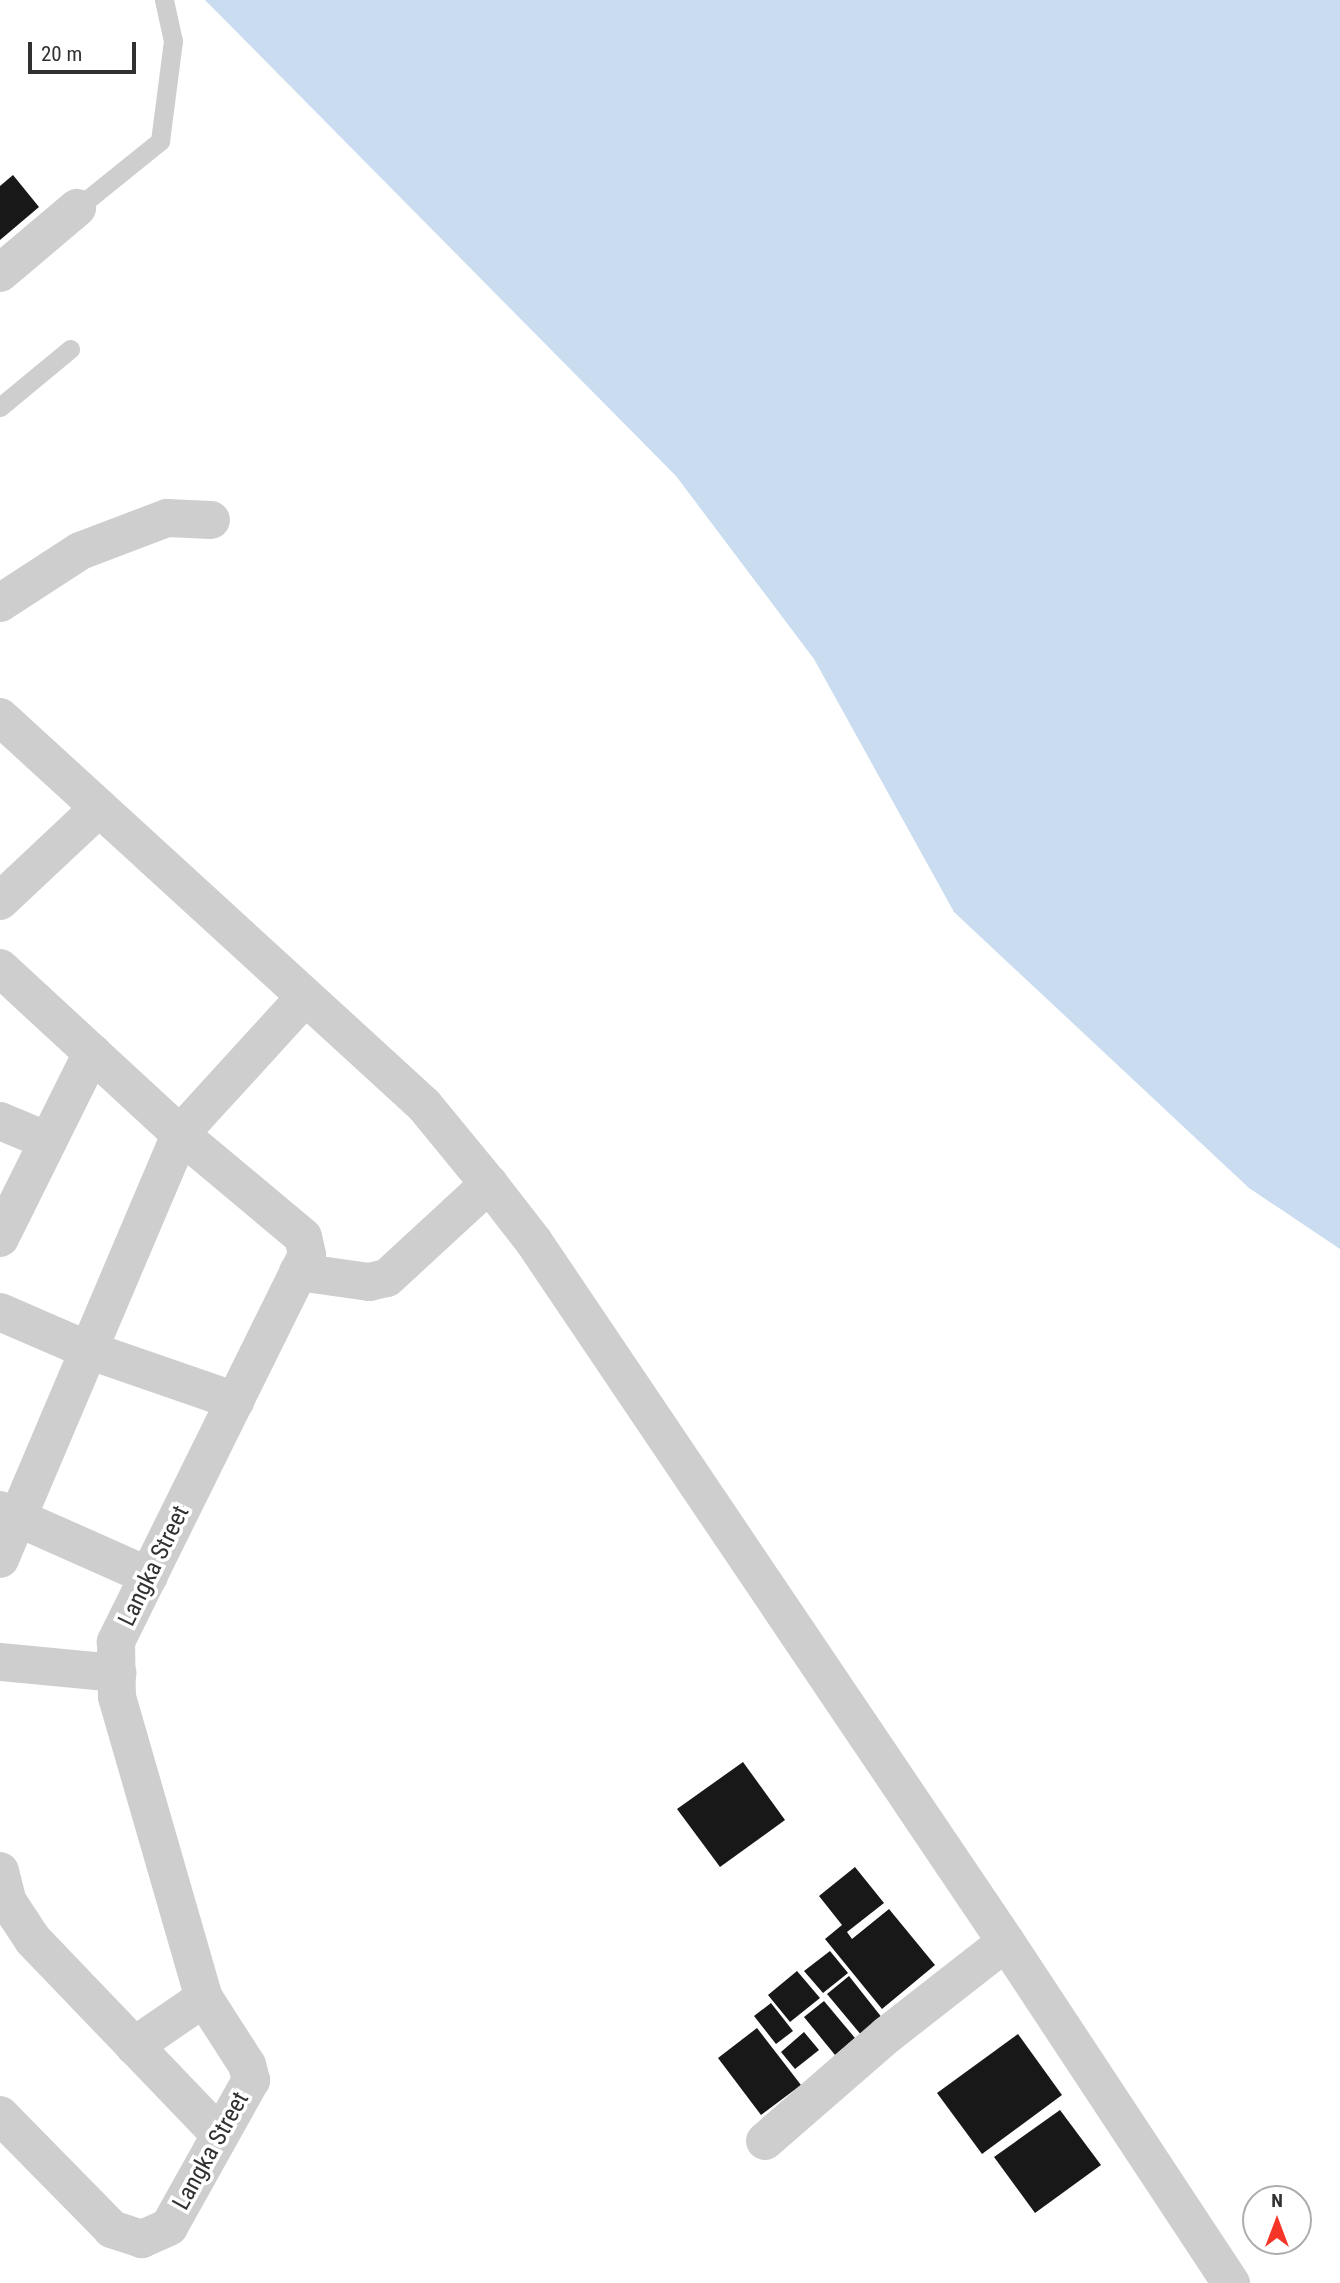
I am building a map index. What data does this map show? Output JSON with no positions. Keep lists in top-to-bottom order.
{
  "streets": {
    "street": ["Langka Street"]
  },
  "scale_bar": "20 m",
  "north": "top"
}
